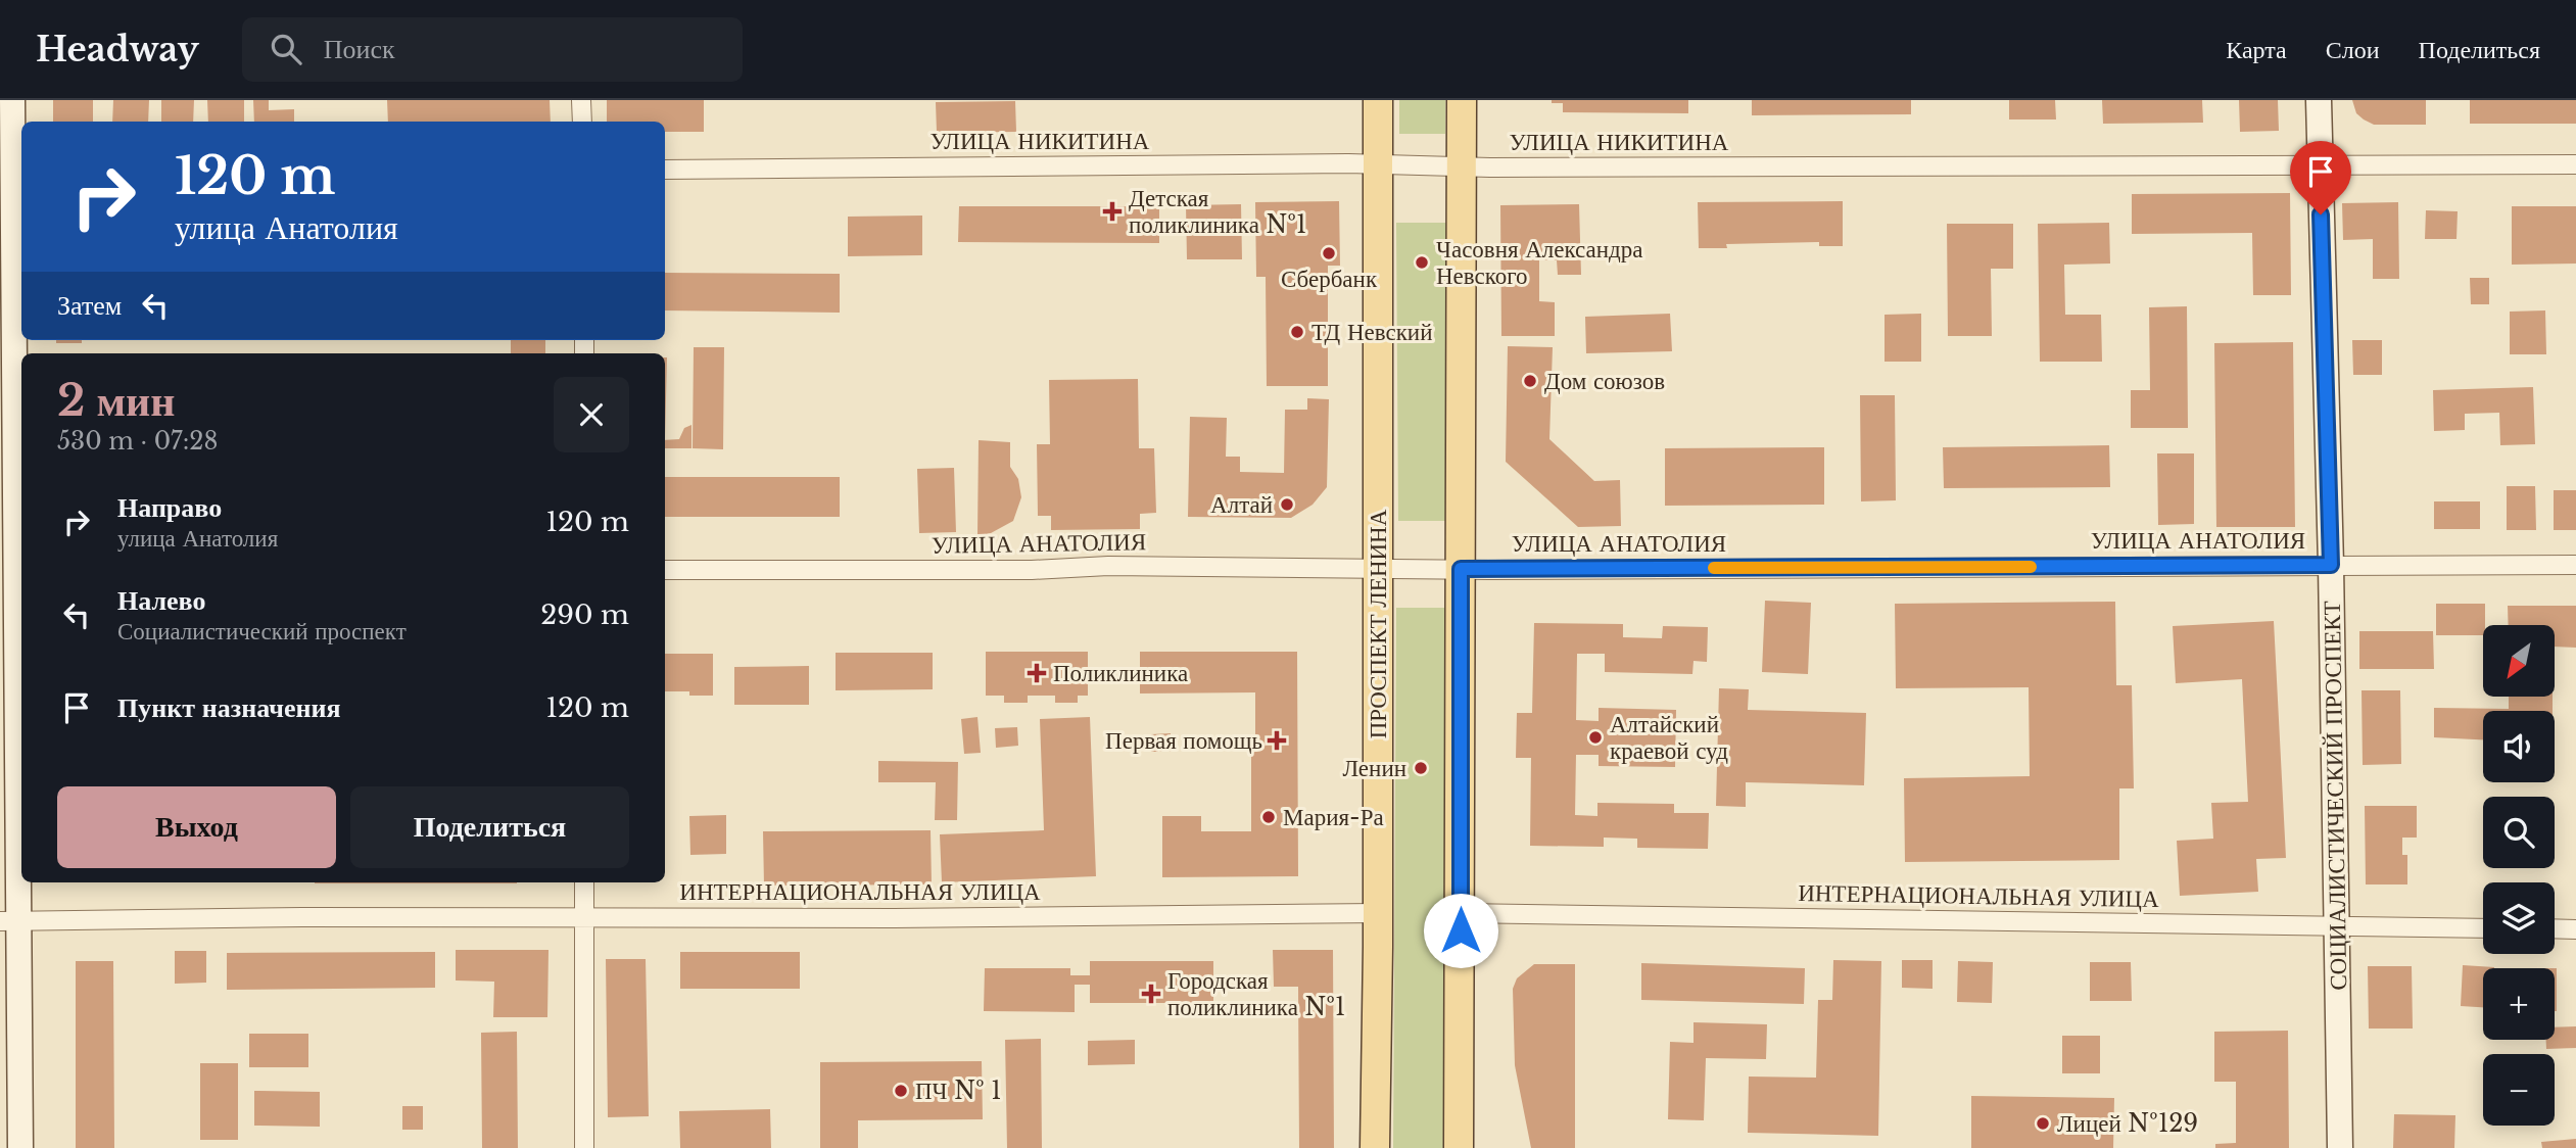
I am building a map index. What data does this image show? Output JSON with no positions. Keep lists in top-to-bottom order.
{
  "streets": {
    "main road": ["ПРОСПЕКТ ЛЕНИНА"],
    "street": [
      "УЛИЦА НИКИТИНА",
      "УЛИЦА АНАТОЛИЯ",
      "СОЦИАЛИСТИЧЕСКИЙ ПРОСПЕКТ",
      "ИНТЕРНАЦИОНАЛЬНАЯ УЛИЦА"
    ]
  },
  "crossings": [
    ["УЛИЦА НИКИТИНА", "ПРОСПЕКТ ЛЕНИНА"],
    ["УЛИЦА НИКИТИНА", "СОЦИАЛИСТИЧЕСКИЙ ПРОСПЕКТ"],
    ["УЛИЦА АНАТОЛИЯ", "ПРОСПЕКТ ЛЕНИНА"],
    ["УЛИЦА АНАТОЛИЯ", "СОЦИАЛИСТИЧЕСКИЙ ПРОСПЕКТ"],
    ["ПРОСПЕКТ ЛЕНИНА", "ИНТЕРНАЦИОНАЛЬНАЯ УЛИЦА"],
    ["СОЦИАЛИСТИЧЕСКИЙ ПРОСПЕКТ", "ИНТЕРНАЦИОНАЛЬНАЯ УЛИЦА"]
  ],
  "places": {
    "health": [
      "Детская поликлиника №1",
      "Поликлиника",
      "Первая помощь",
      "Городская поликлиника №1"
    ],
    "other": [
      "Сбербанк",
      "Часовня Александра Невского",
      "ТД Невский",
      "Дом союзов",
      "Алтай",
      "Алтайский краевой суд",
      "Ленин",
      "Мария-Ра",
      "ПЧ № 1",
      "Лицей №129"
    ]
  },
  "north": "bottom left",
  "page": {
    "header": "Headway",
    "search": "Поиск",
    "nav": ["Карта", "Слои", "Поделиться"],
    "turn": ["120 m", "улица Анатолия"],
    "then": "Затем",
    "heading": ["2 мин", "530 m · 07:28"],
    "list": [
      {
        "name": "Направо",
        "note": "улица Анатолия",
        "value": "120 m"
      },
      {
        "name": "Налево",
        "note": "Социалистический проспект",
        "value": "290 m"
      },
      {
        "name": "Пункт назначения",
        "value": "120 m"
      }
    ],
    "map_buttons": ["+", "−"],
    "buttons": ["Выход", "Поделиться"]
  }
}
